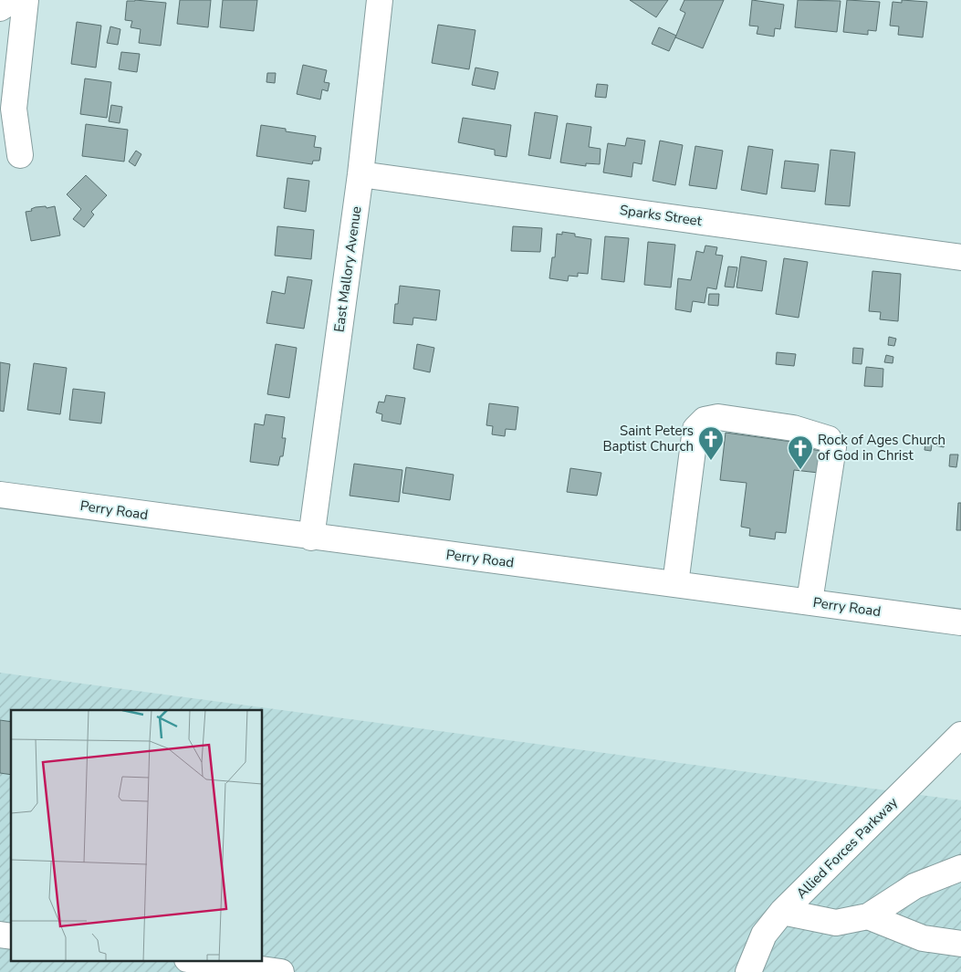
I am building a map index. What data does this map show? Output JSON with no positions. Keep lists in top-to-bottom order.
{
  "streets": {
    "street": [
      "Sparks Street",
      "East Mallory Avenue",
      "Perry Road",
      "Allied Forces Parkway"
    ]
  },
  "crossings": [
    ["Sparks Street", "East Mallory Avenue"],
    ["East Mallory Avenue", "Perry Road"]
  ],
  "places": {
    "church": ["Saint Peters Baptist Church", "Rock of Ages Church of God in Christ"]
  }
}
